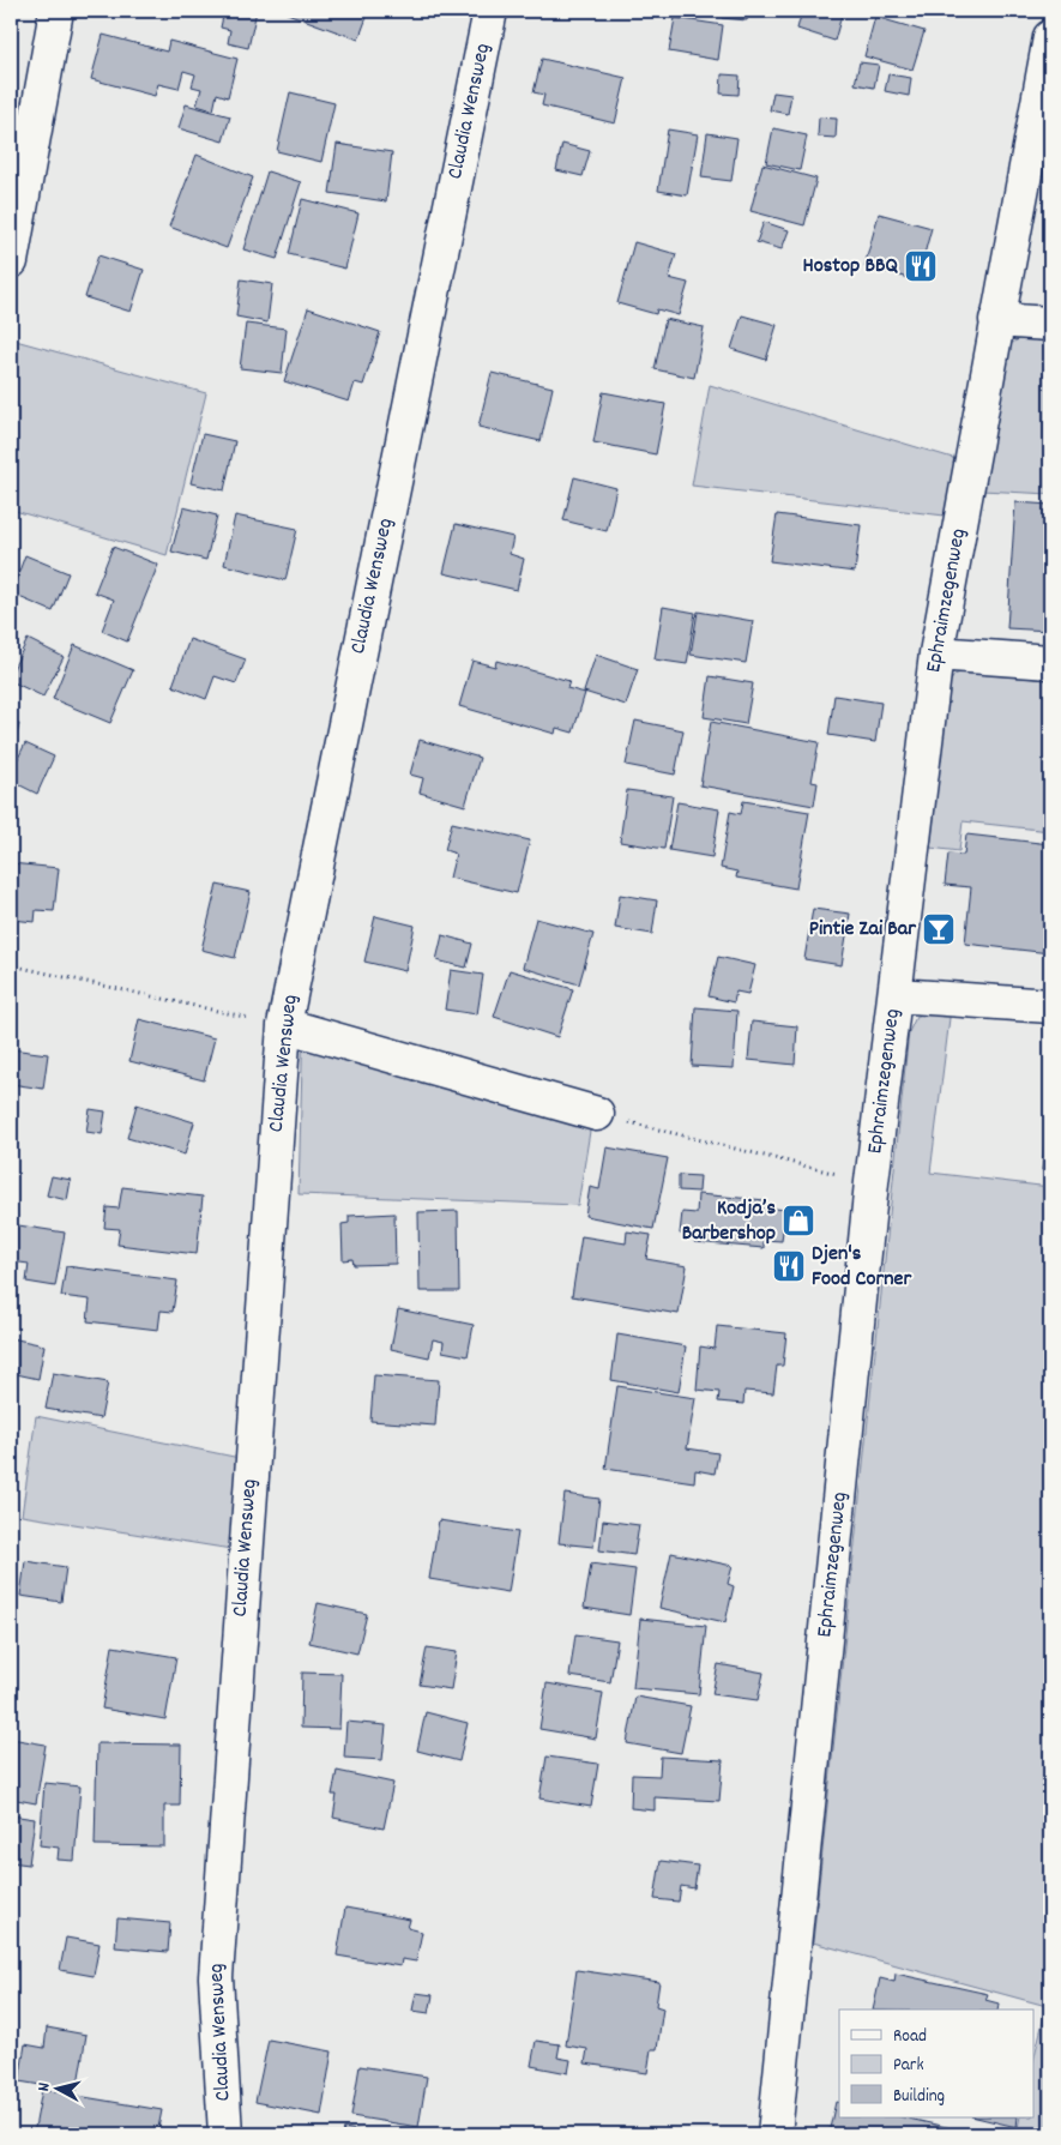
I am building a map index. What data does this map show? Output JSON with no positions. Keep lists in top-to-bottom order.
{
  "streets": {
    "street": ["Claudia Wensweg", "Ephraimzegenweg"]
  },
  "places": {
    "restaurant": ["Hostop BBQ", "Djen's Food Corner"],
    "bar": ["Pintie Zai Bar"],
    "shop": ["Kodja’s Barbershop"]
  },
  "legend": ["Road", "Park", "Building"],
  "north": "left"
}
